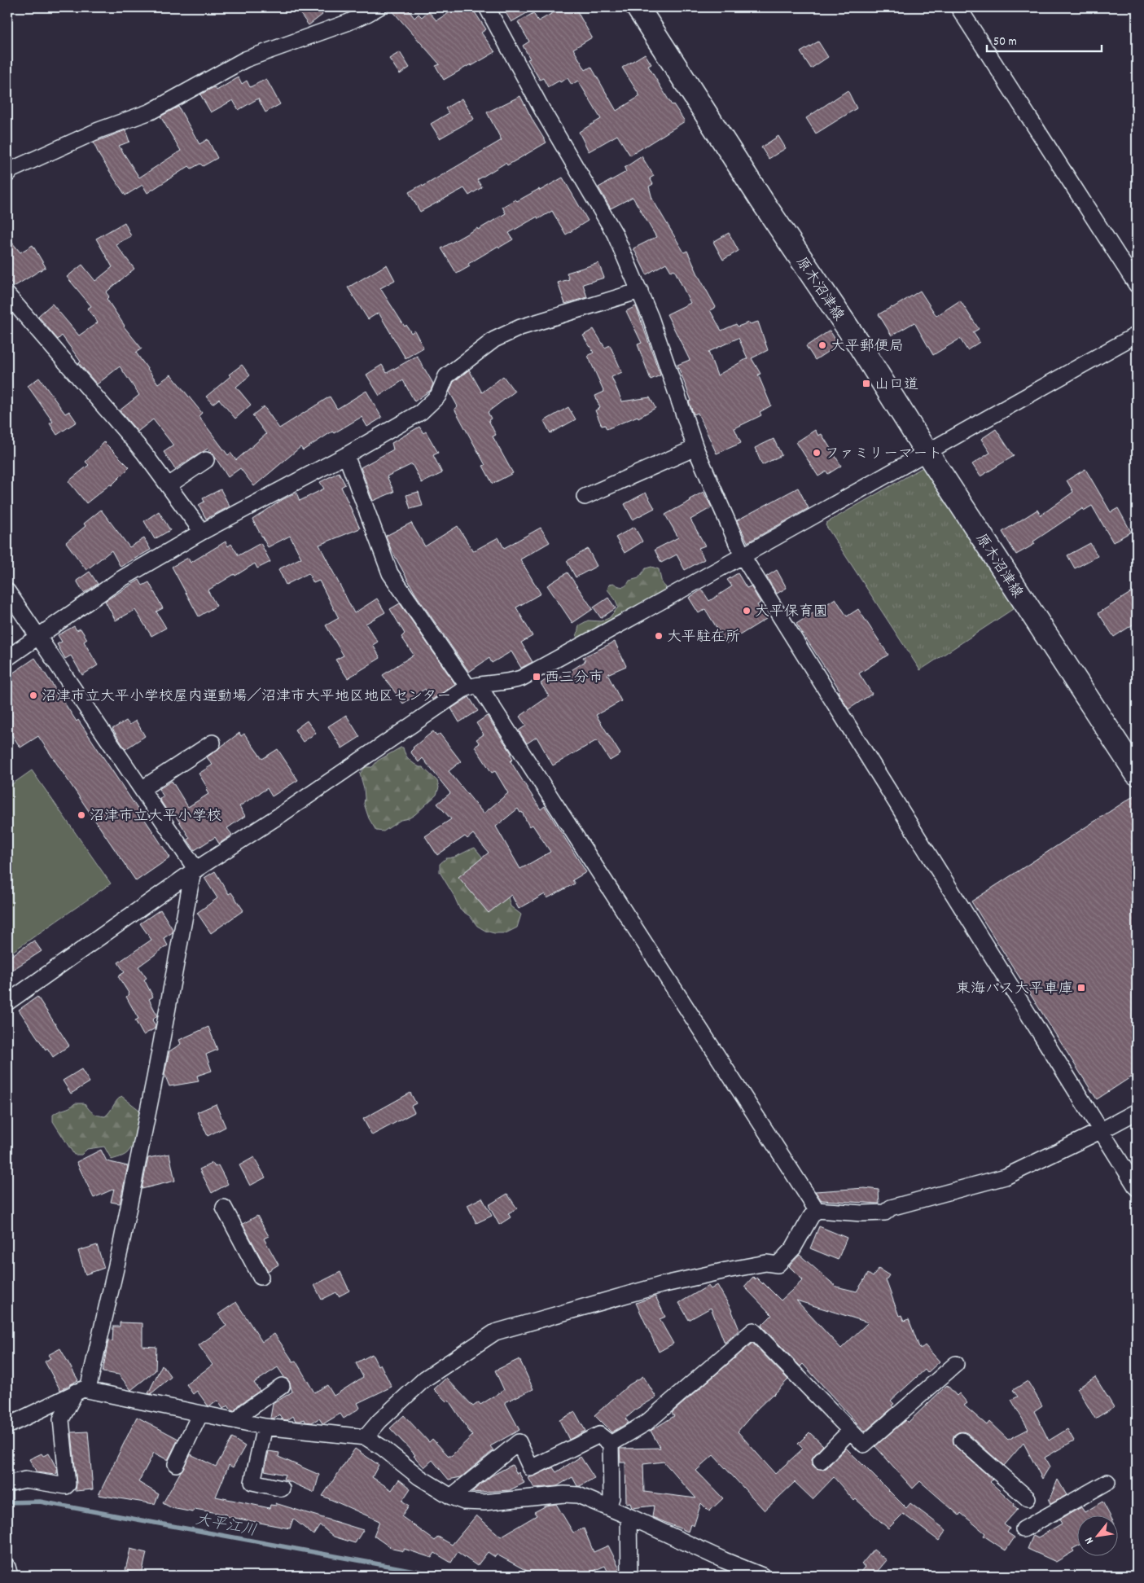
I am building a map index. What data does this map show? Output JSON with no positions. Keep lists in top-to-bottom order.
{
  "streets": {
    "main road": ["原木沼津線"]
  },
  "water": ["大平江川"],
  "places": {
    "other": [
      "大平郵便局",
      "ファミリーマート",
      "大平保育園",
      "大平駐在所",
      "沼津市立大平小学校屋内運動場／沼津市大平地区地区センター",
      "沼津市立大平小学校"
    ],
    "transit": ["山口道", "西三分市", "東海バス大平車庫"]
  },
  "scale_bar": "50 m",
  "north": "bottom left"
}
